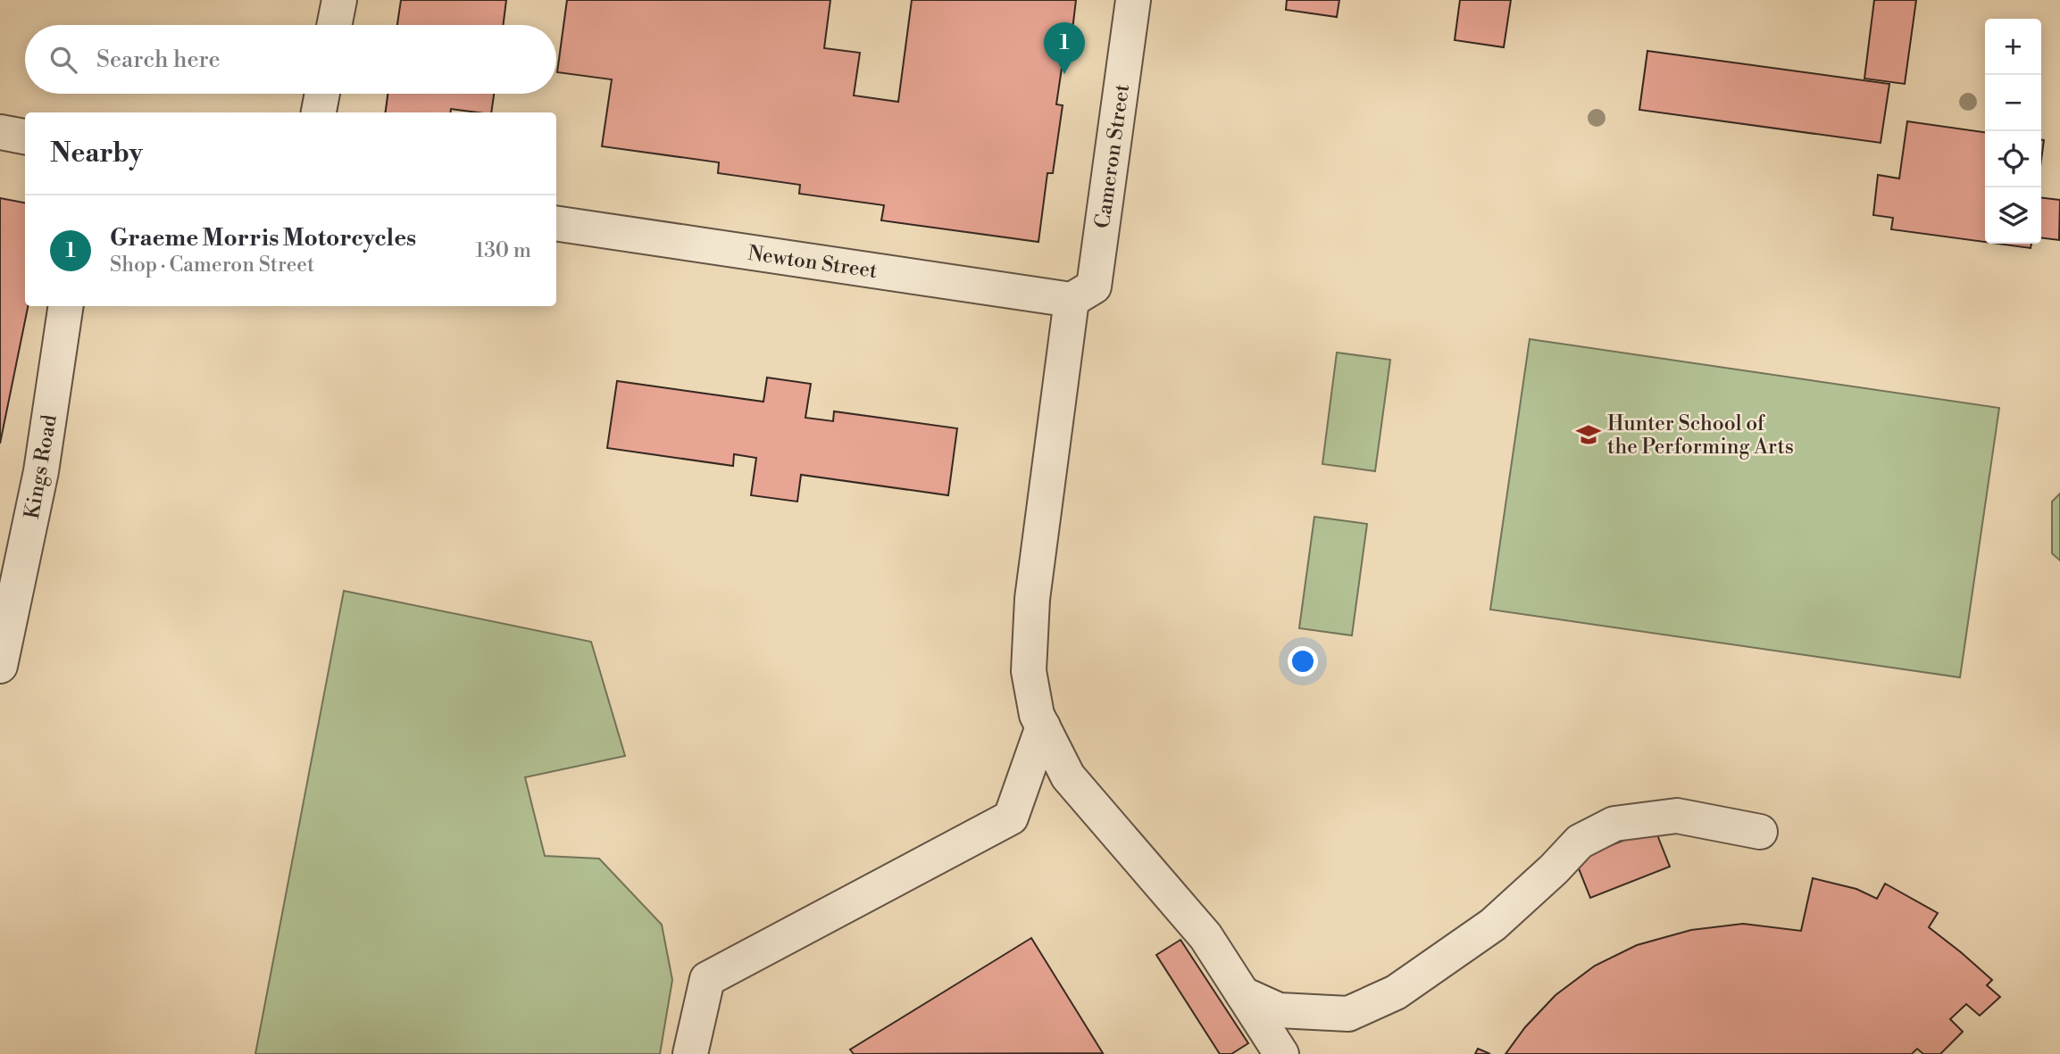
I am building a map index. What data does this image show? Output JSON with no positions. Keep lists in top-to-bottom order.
{
  "streets": {
    "street": ["Cameron Street", "Newton Street", "Kings Road"]
  },
  "crossings": [
    ["Cameron Street", "Newton Street"]
  ],
  "places": {
    "school or university": ["Hunter School of the Performing Arts"]
  },
  "page": {
    "map_buttons": ["+", "−"],
    "pins": "1",
    "search": "Search here",
    "heading": "Nearby",
    "list": [
      {
        "mark": "1",
        "name": "Graeme Morris Motorcycles",
        "note": "Shop · Cameron Street",
        "value": "130 m"
      }
    ]
  }
}
